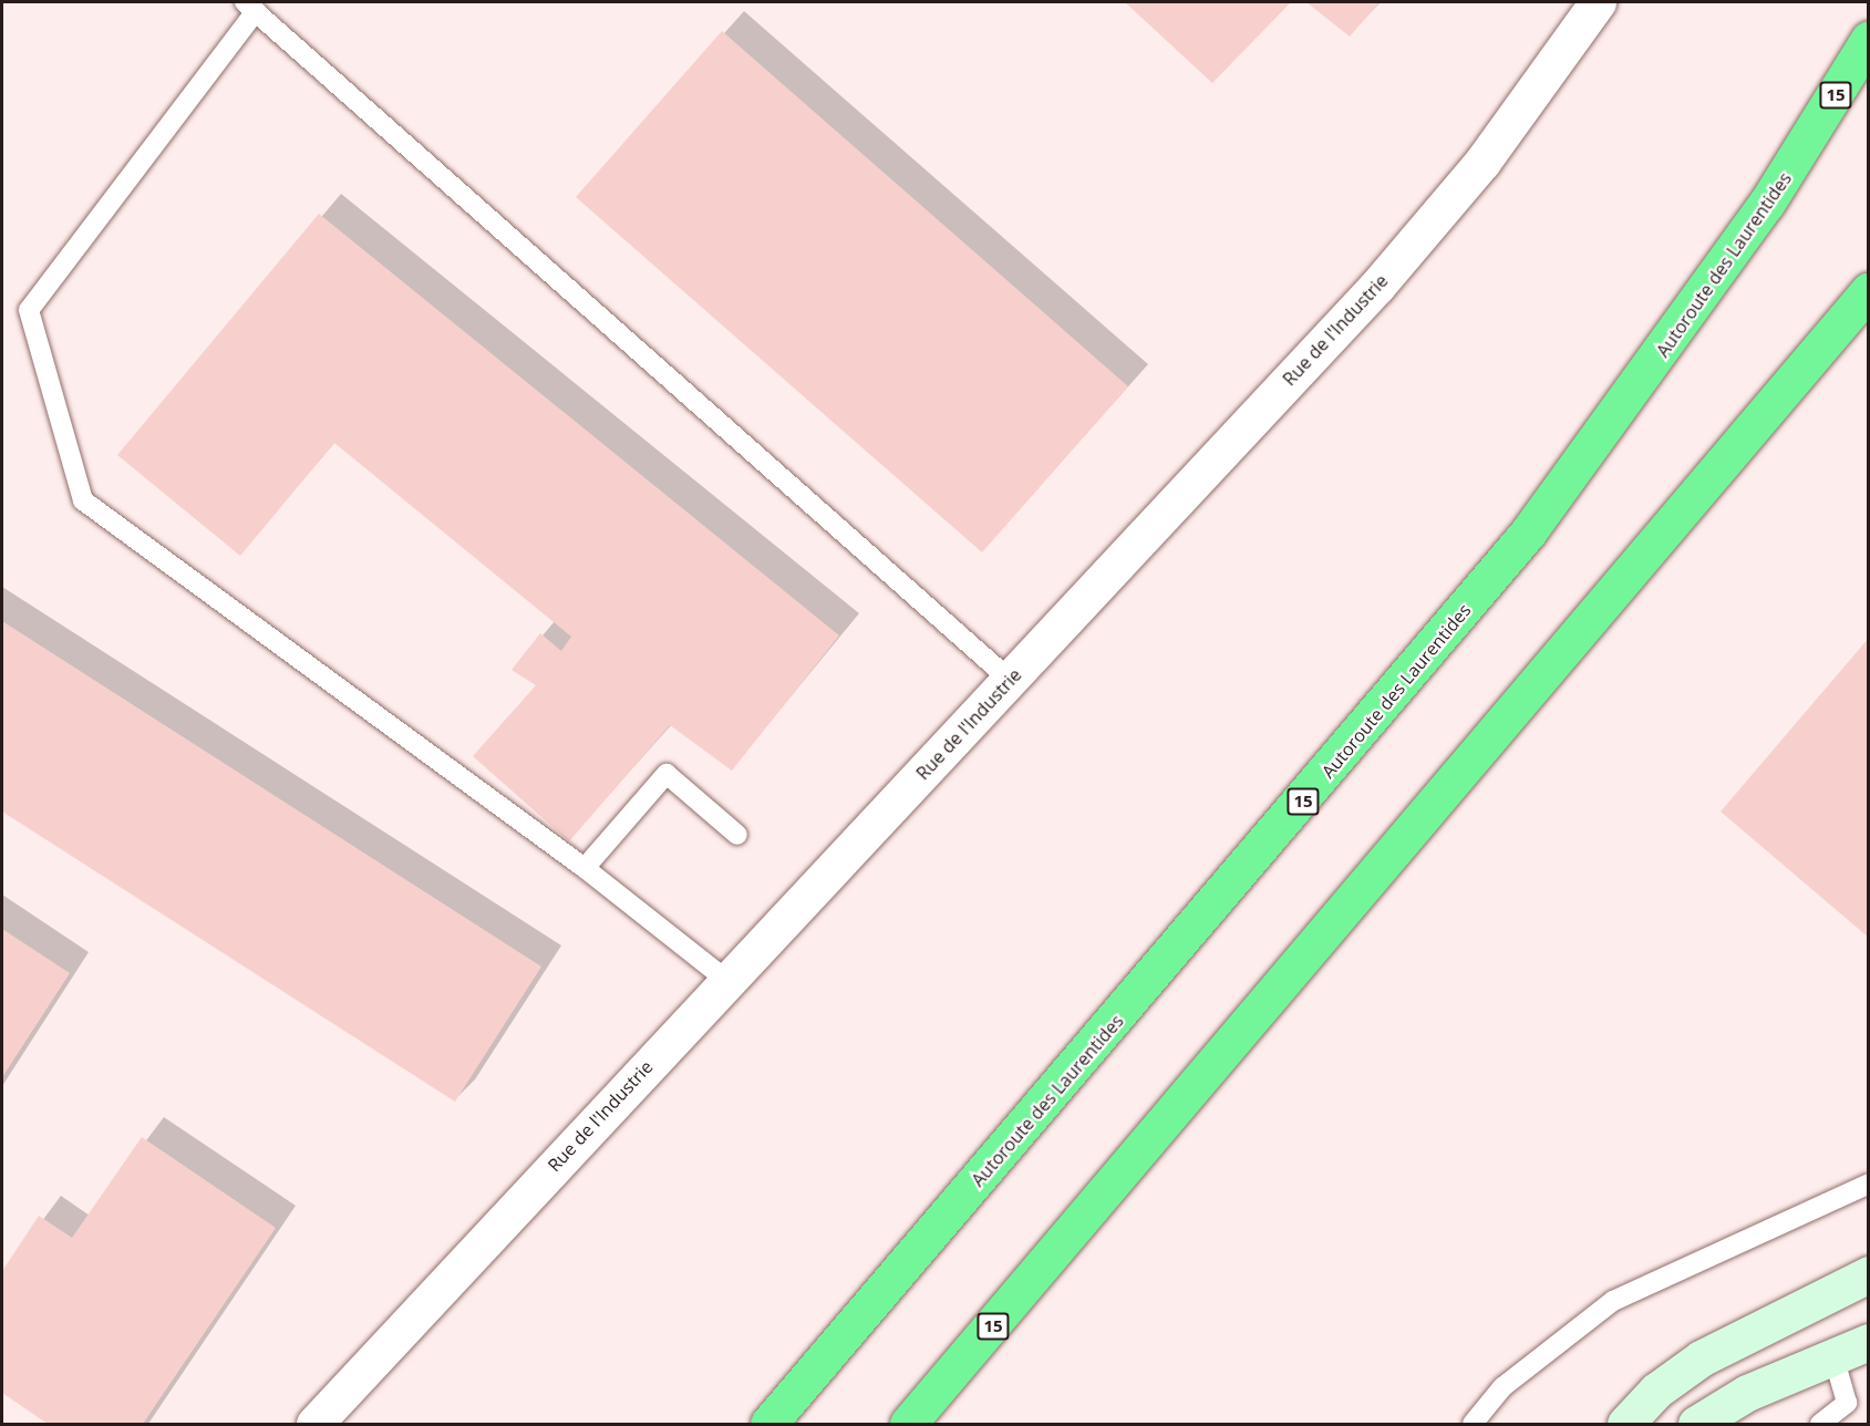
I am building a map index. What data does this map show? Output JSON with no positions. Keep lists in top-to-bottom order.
{
  "streets": {
    "highway": ["15", "Autoroute des Laurentides"],
    "street": ["Rue de l'Industrie"]
  }
}
